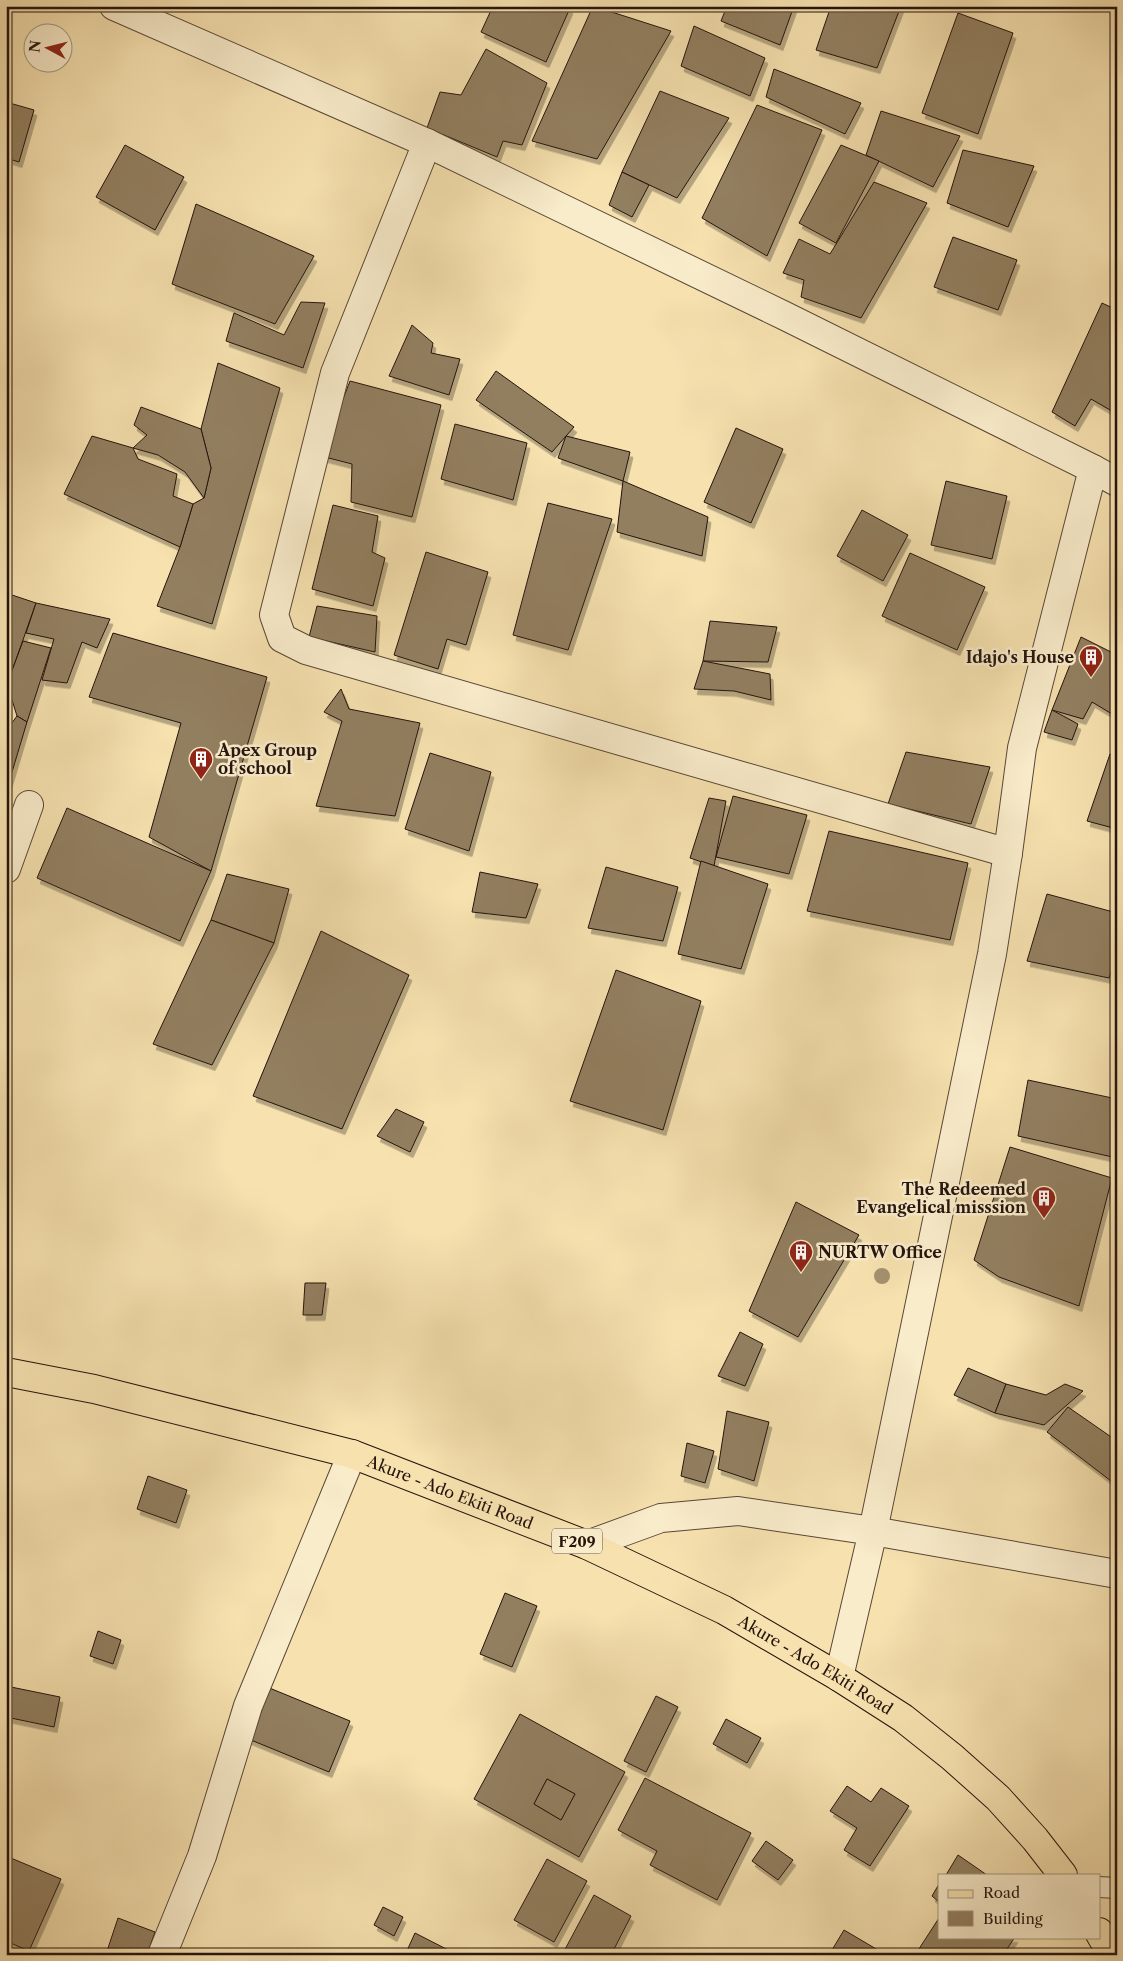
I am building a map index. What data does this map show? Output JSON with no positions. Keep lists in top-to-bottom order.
{
  "streets": {
    "main road": ["Akure - Ado Ekiti Road", "F209"]
  },
  "places": {
    "building": [
      "Idajo's House",
      "Apex Group of school",
      "The Redeemed Evangelical misssion",
      "NURTW Office"
    ]
  },
  "legend": ["Road", "Building"],
  "north": "left"
}
